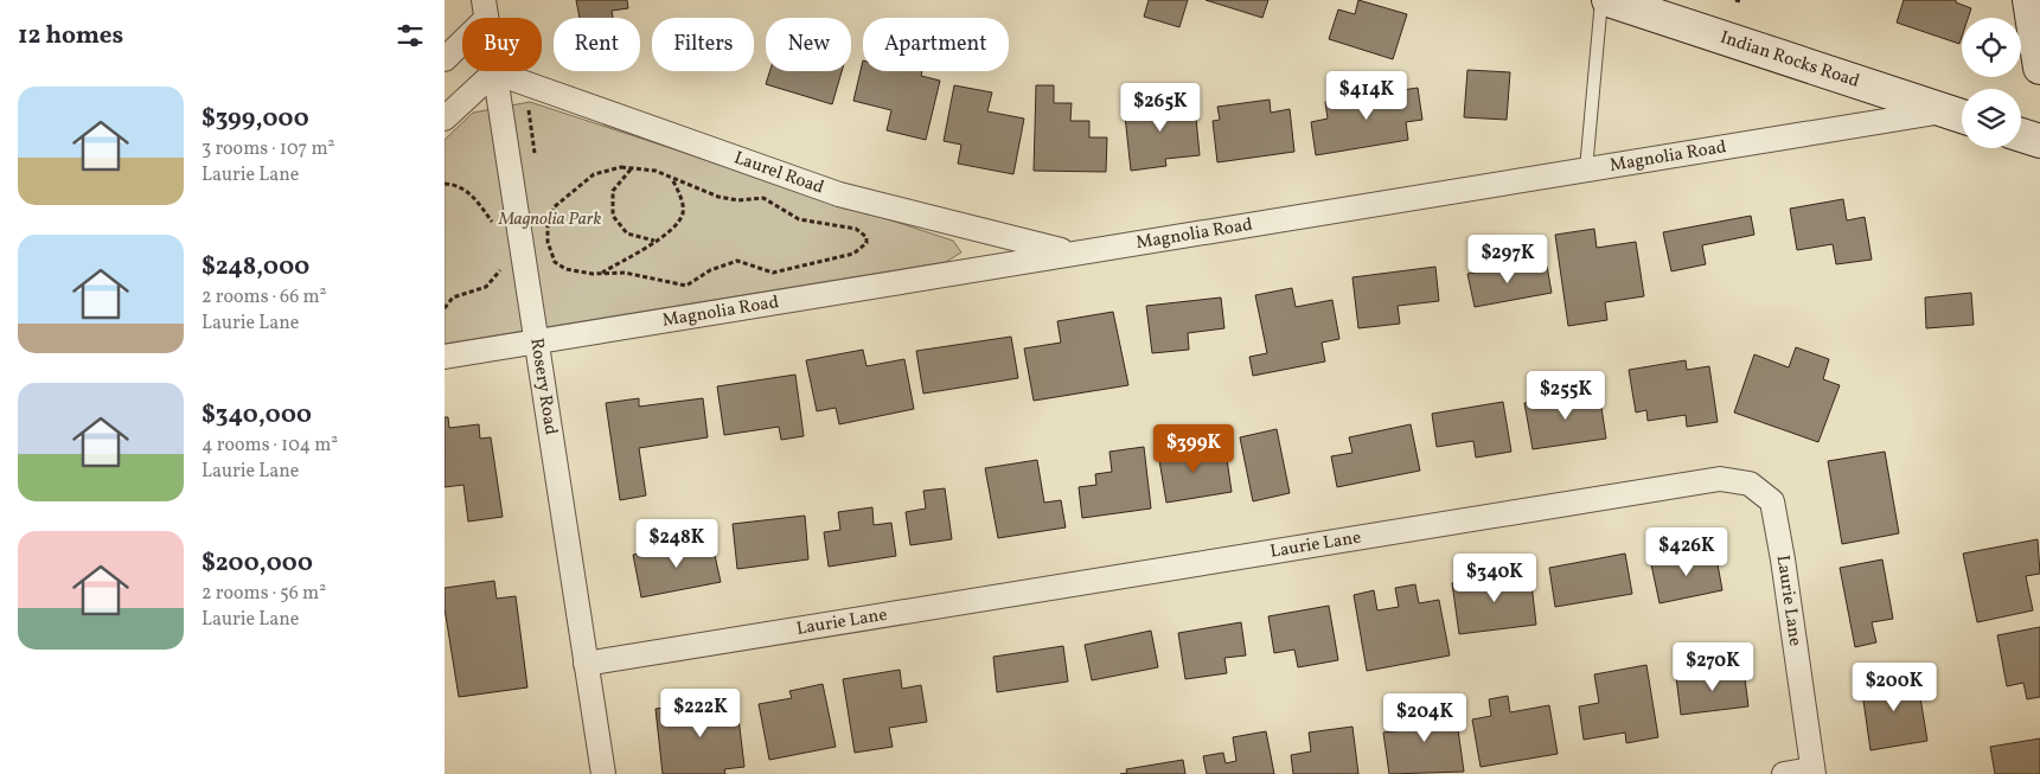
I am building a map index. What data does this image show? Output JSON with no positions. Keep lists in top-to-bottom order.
{
  "streets": {
    "street": [
      "Indian Rocks Road",
      "Magnolia Road",
      "Laurel Road",
      "Rosery Road",
      "Laurie Lane"
    ]
  },
  "crossings": [
    ["Indian Rocks Road", "Magnolia Road"],
    ["Magnolia Road", "Laurel Road"],
    ["Magnolia Road", "Rosery Road"],
    ["Laurel Road", "Rosery Road"],
    ["Rosery Road", "Laurie Lane"]
  ],
  "parks": ["Magnolia Park"],
  "page": {
    "heading": "12 homes",
    "chip": [
      "Buy",
      "Rent",
      "Filters",
      "New",
      "Apartment"
    ],
    "list": [
      {
        "name": "$399,000",
        "note": "3 rooms · 107 m² · Laurie Lane"
      },
      {
        "name": "$248,000",
        "note": "2 rooms · 66 m² · Laurie Lane"
      },
      {
        "name": "$340,000",
        "note": "4 rooms · 104 m² · Laurie Lane"
      },
      {
        "name": "$200,000",
        "note": "2 rooms · 56 m² · Laurie Lane"
      }
    ],
    "price": [
      "$414K",
      "$265K",
      "$297K",
      "$255K",
      "$399K",
      "$248K",
      "$426K",
      "$340K",
      "$270K",
      "$200K",
      "$222K",
      "$204K"
    ]
  }
}
